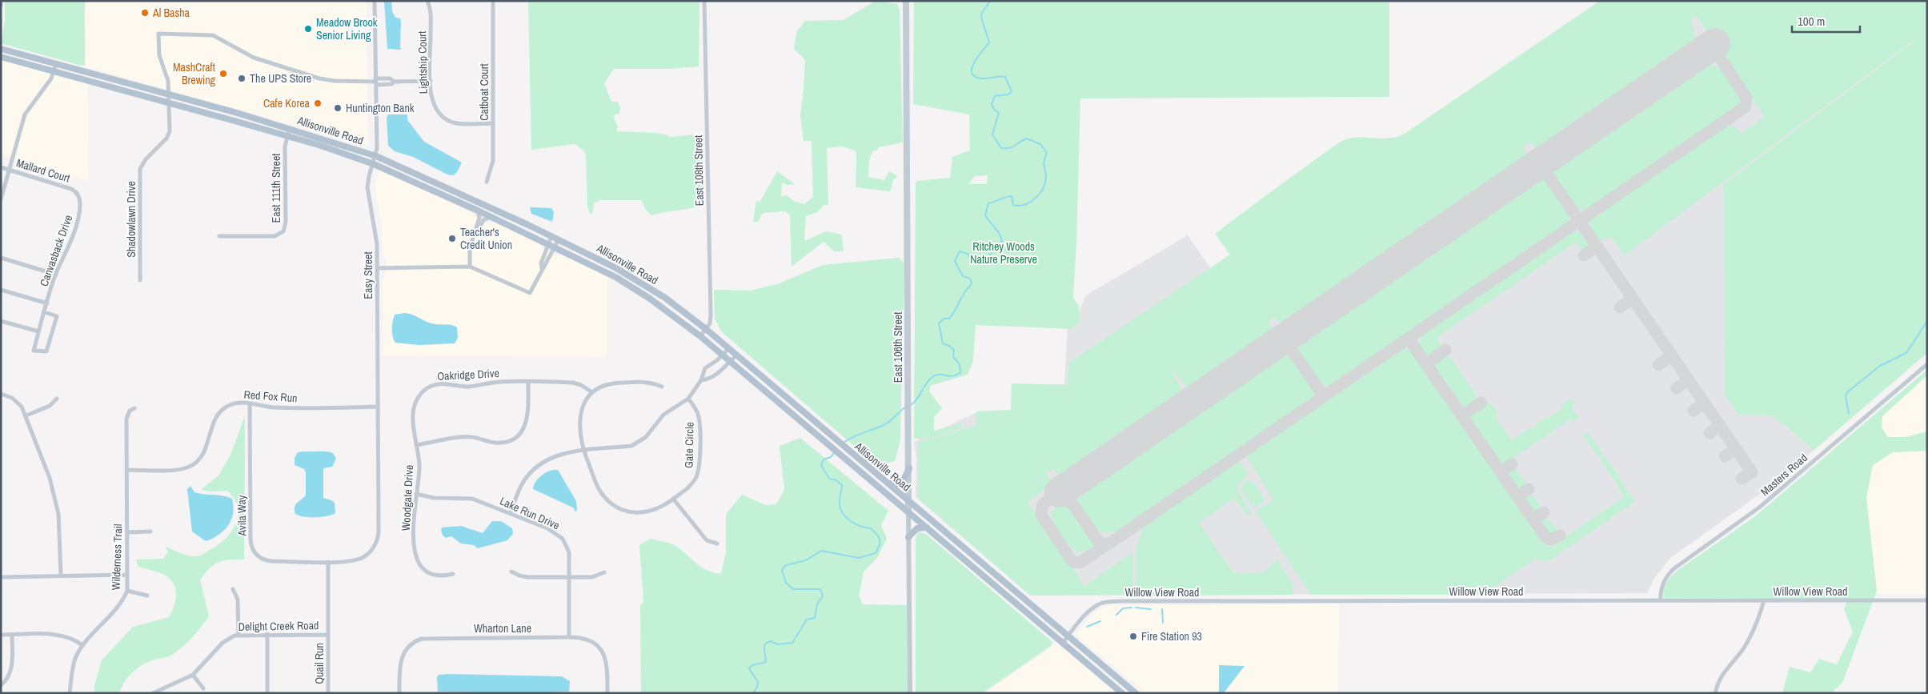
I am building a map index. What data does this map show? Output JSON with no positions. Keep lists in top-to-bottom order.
{
  "streets": {
    "main road": ["Allisonville Road", "East 106th Street"],
    "street": [
      "Lightship Court",
      "Catboat Court",
      "Mallard Court",
      "East 108th Street",
      "East 111th Street",
      "Shadowlawn Drive",
      "Canvasback Drive",
      "Easy Street",
      "Oakridge Drive",
      "Red Fox Run",
      "Gate Circle",
      "Masters Road",
      "Woodgate Drive",
      "Lake Run Drive",
      "Avila Way",
      "Wilderness Trail",
      "Willow View Road",
      "Delight Creek Road",
      "Wharton Lane",
      "Quail Run"
    ]
  },
  "crossings": [
    ["Lightship Court", "Catboat Court"],
    ["Allisonville Road", "East 108th Street"],
    ["Allisonville Road", "East 111th Street"],
    ["Allisonville Road", "Shadowlawn Drive"],
    ["Allisonville Road", "Easy Street"],
    ["Allisonville Road", "East 106th Street"],
    ["Allisonville Road", "Willow View Road"],
    ["Mallard Court", "Canvasback Drive"],
    ["Shadowlawn Drive", "Easy Street"],
    ["Easy Street", "Red Fox Run"],
    ["Easy Street", "Avila Way"],
    ["Oakridge Drive", "Gate Circle"],
    ["Oakridge Drive", "Woodgate Drive"],
    ["Red Fox Run", "Avila Way"],
    ["Red Fox Run", "Wilderness Trail"],
    ["Masters Road", "Willow View Road"],
    ["Woodgate Drive", "Lake Run Drive"],
    ["Lake Run Drive", "Wharton Lane"],
    ["Avila Way", "Quail Run"],
    ["Delight Creek Road", "Quail Run"]
  ],
  "parks": ["Ritchey Woods Nature Preserve"],
  "places": [
    "Al Basha",
    "Meadow Brook Senior Living",
    "MashCraft Brewing",
    "The UPS Store",
    "Cafe Korea",
    "Huntington Bank",
    "Teacher's Credit Union",
    "Fire Station 93"
  ],
  "scale_bar": "100 m"
}
